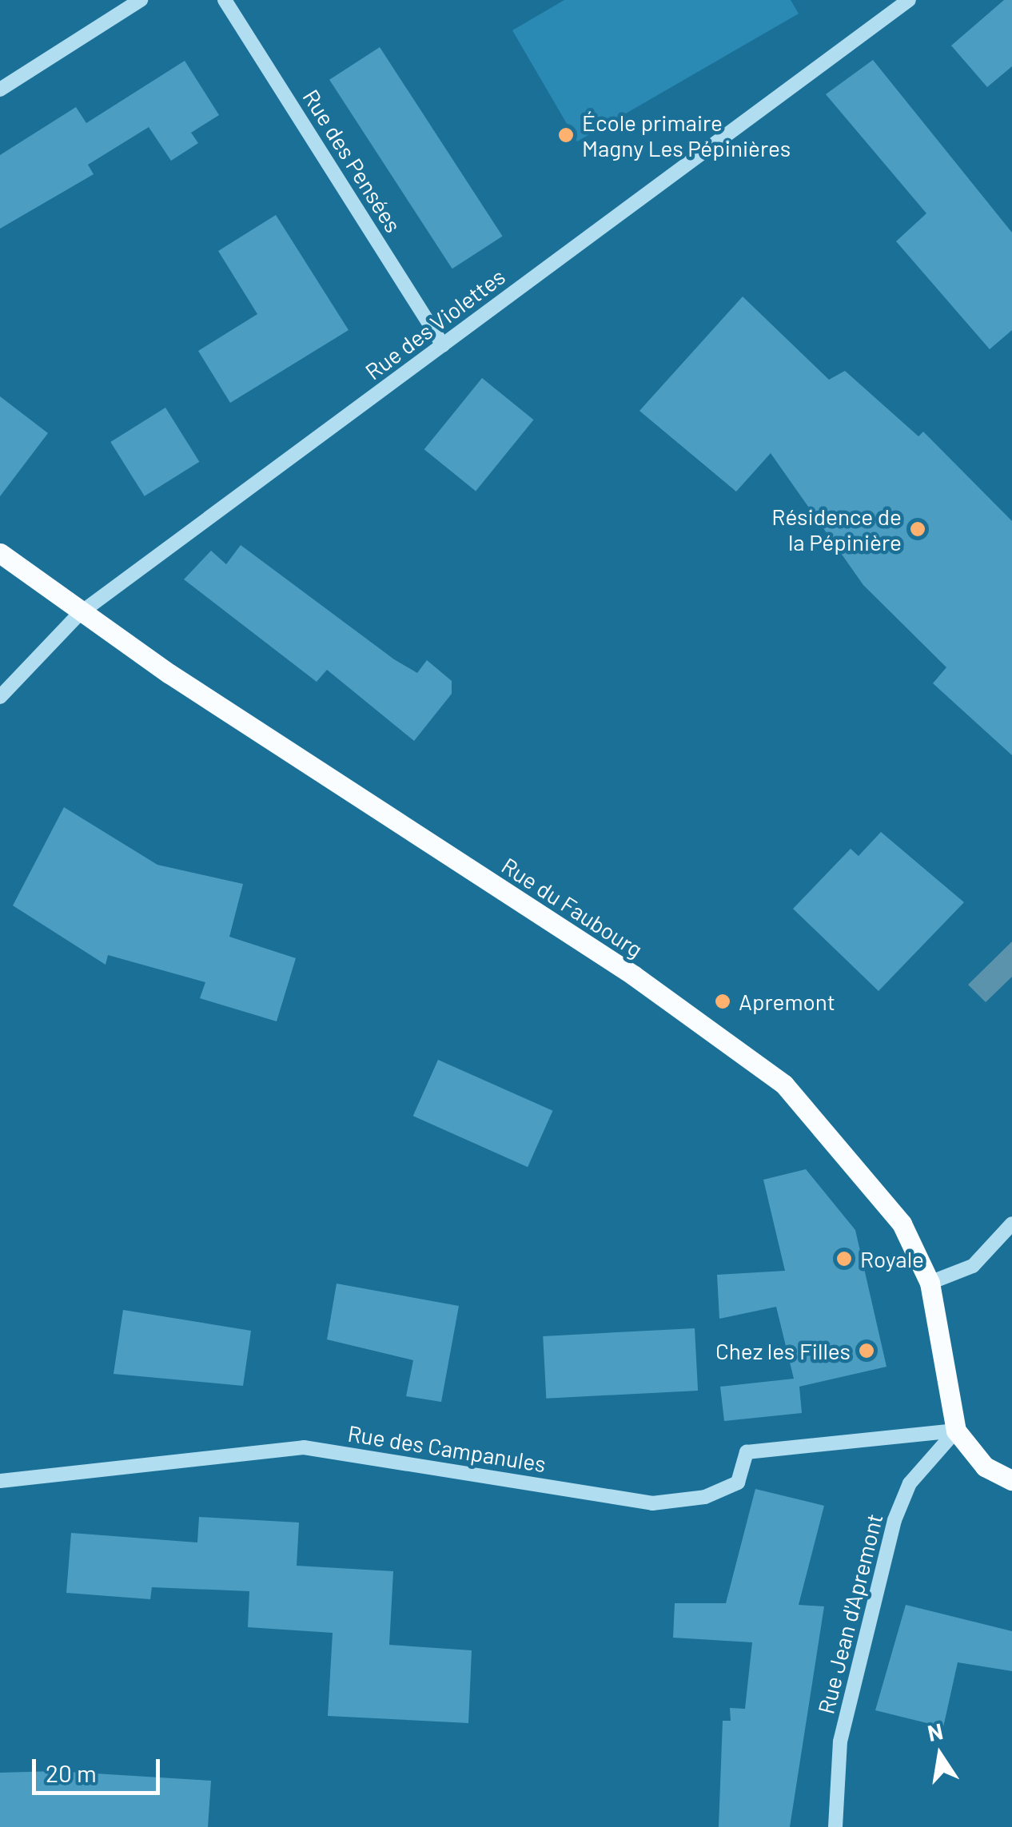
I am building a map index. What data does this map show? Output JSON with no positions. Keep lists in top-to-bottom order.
{
  "streets": {
    "main road": ["Rue du Faubourg"],
    "street": [
      "Rue des Pensées",
      "Rue des Violettes",
      "Rue des Campanules",
      "Rue Jean d'Apremont"
    ]
  },
  "crossings": [
    ["Rue des Pensées", "Rue des Violettes"],
    ["Rue des Violettes", "Rue du Faubourg"],
    ["Rue du Faubourg", "Rue des Campanules"],
    ["Rue du Faubourg", "Rue Jean d'Apremont"],
    ["Rue des Campanules", "Rue Jean d'Apremont"]
  ],
  "places": [
    "École primaire Magny Les Pépinières",
    "Résidence de la Pépinière",
    "Apremont",
    "Royale",
    "Chez les Filles"
  ],
  "scale_bar": "20 m",
  "north": "top"
}
